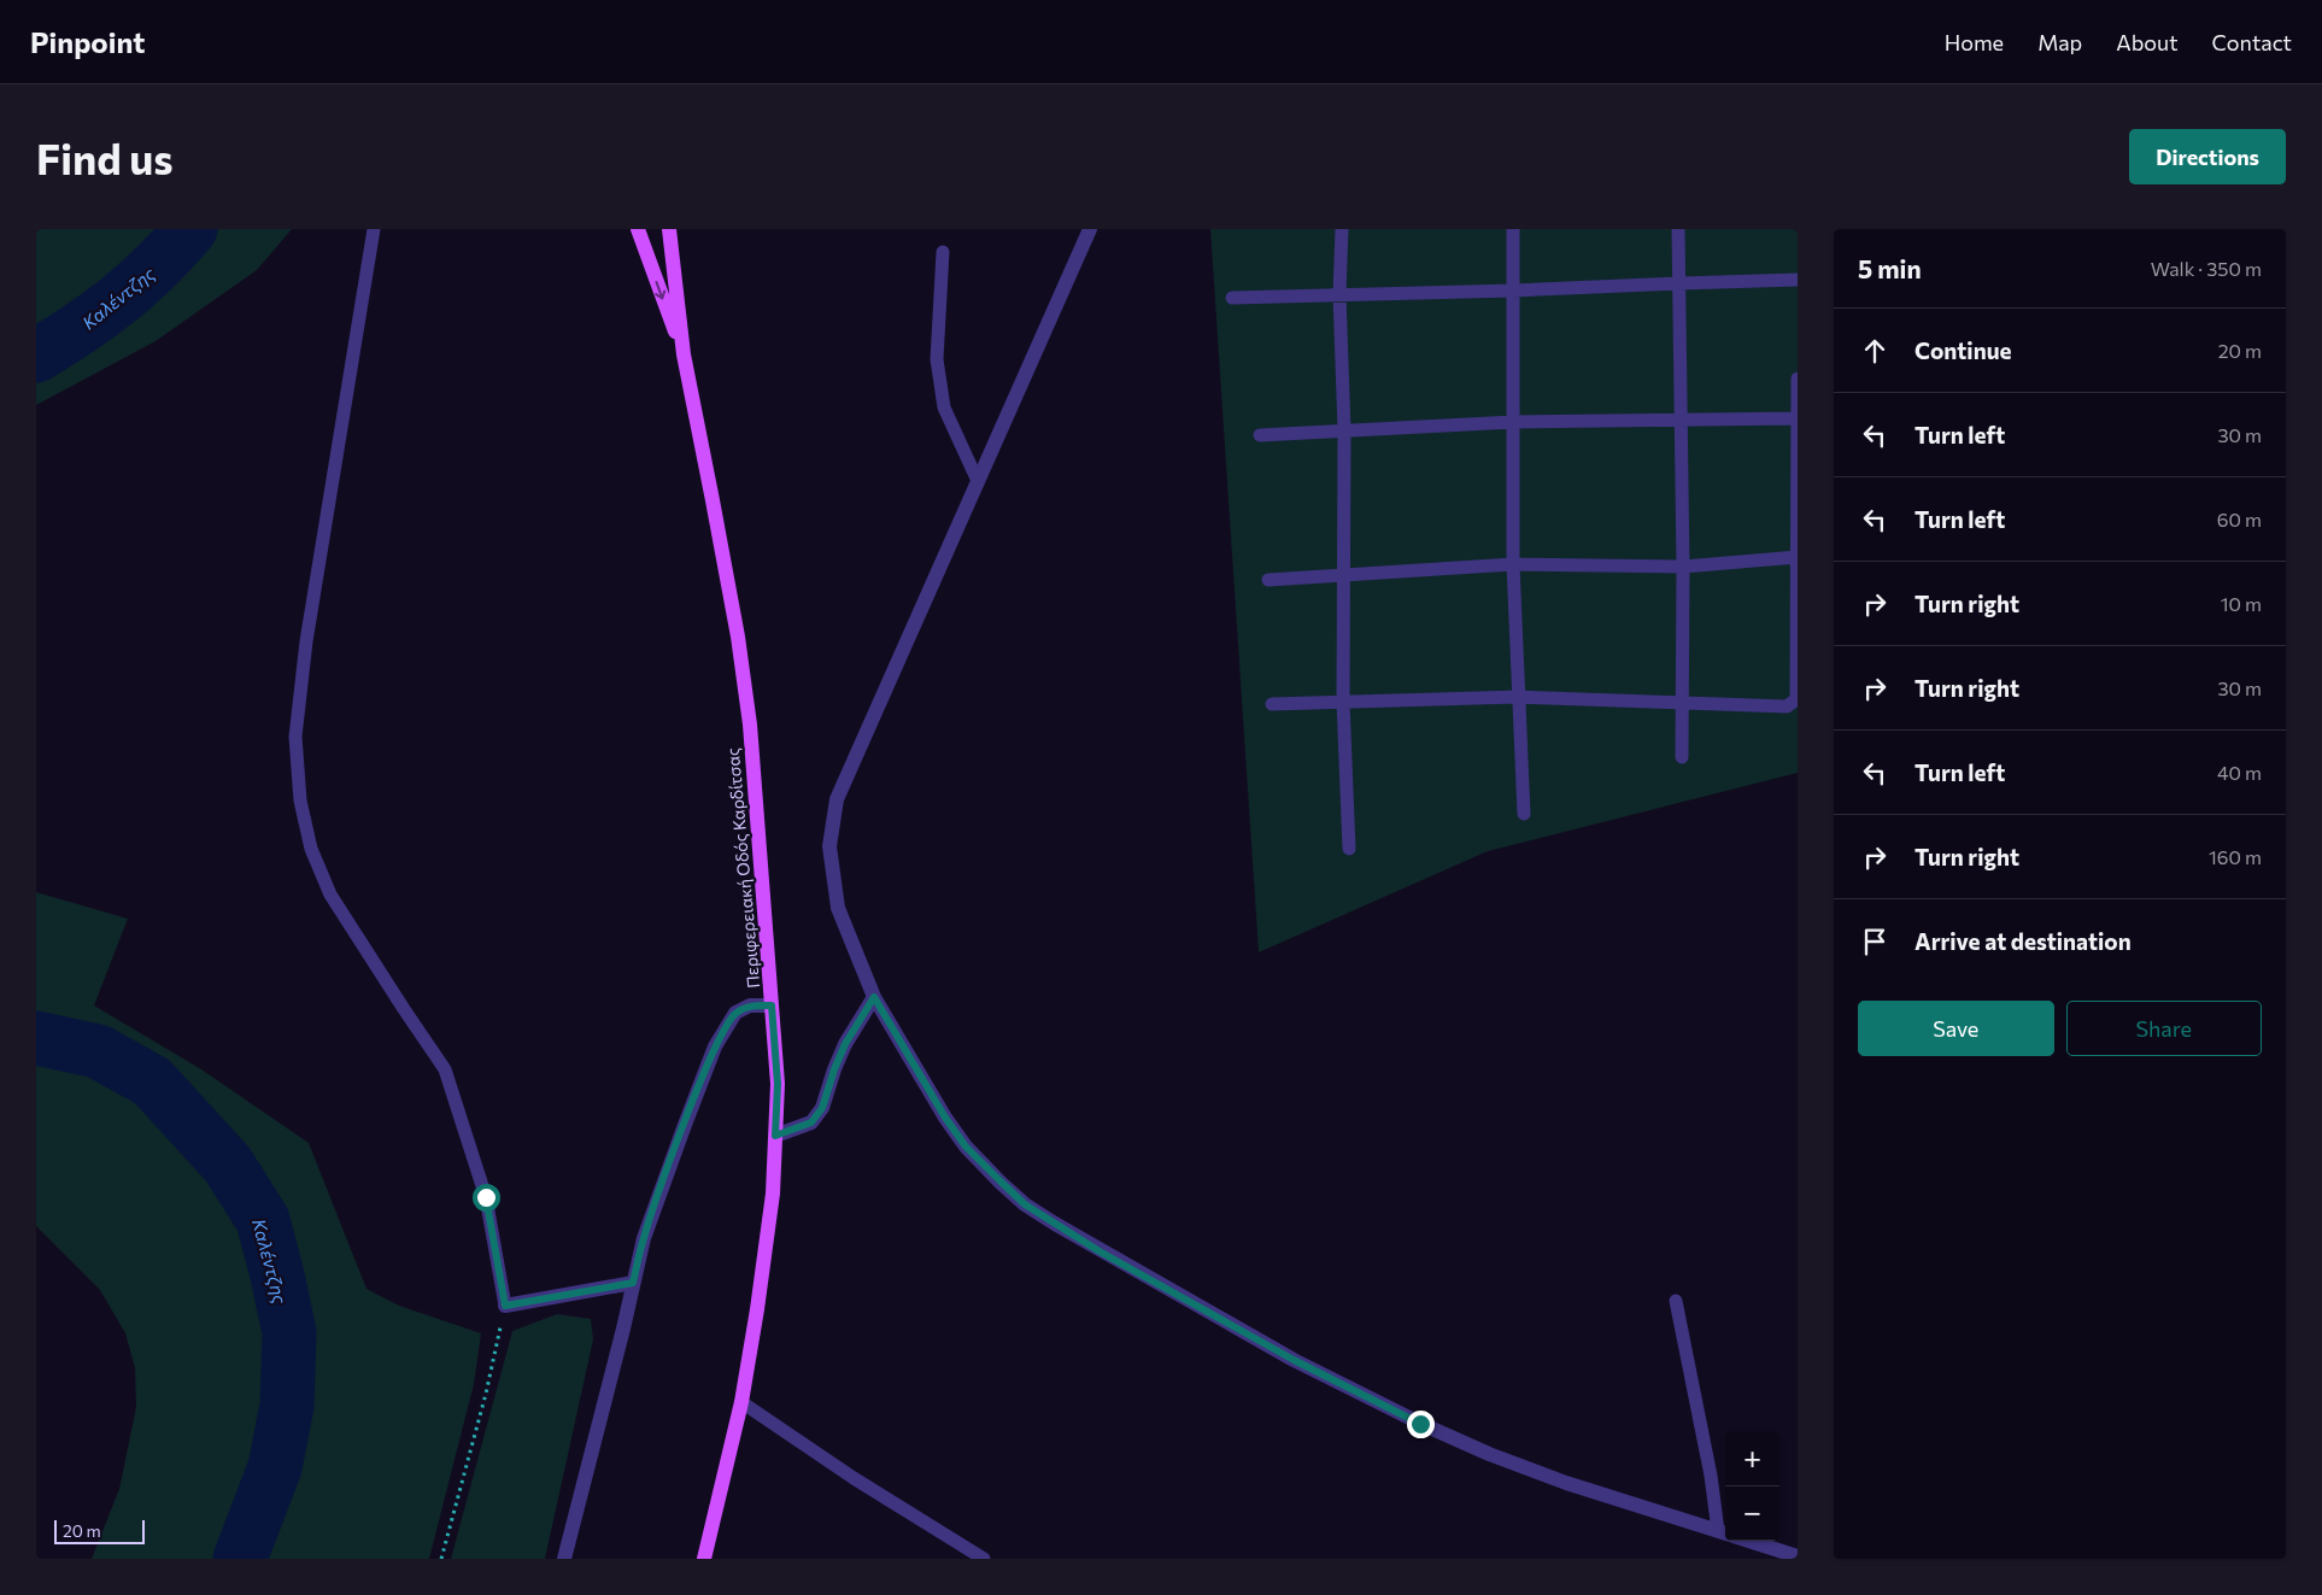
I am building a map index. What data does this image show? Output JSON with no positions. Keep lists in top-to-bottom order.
{
  "streets": {
    "main road": ["Περιφερειακή Οδός Καρδίτσας"]
  },
  "water": ["Καλέντζης"],
  "scale_bar": "20 m",
  "page": {
    "header": "Pinpoint",
    "nav": [
      "Home",
      "Map",
      "About",
      "Contact"
    ],
    "buttons": [
      "Directions",
      ["Save", "Share"]
    ],
    "title": "Find us",
    "heading": ["5 min", "Walk · 350 m"],
    "list": [
      ["Continue", "20 m"],
      ["Turn left", "30 m"],
      ["Turn left", "60 m"],
      ["Turn right", "10 m"],
      ["Turn right", "30 m"],
      ["Turn left", "40 m"],
      ["Turn right", "160 m"],
      "Arrive at destination"
    ],
    "map_buttons": ["+", "−"],
    "scale": "20 m"
  }
}
